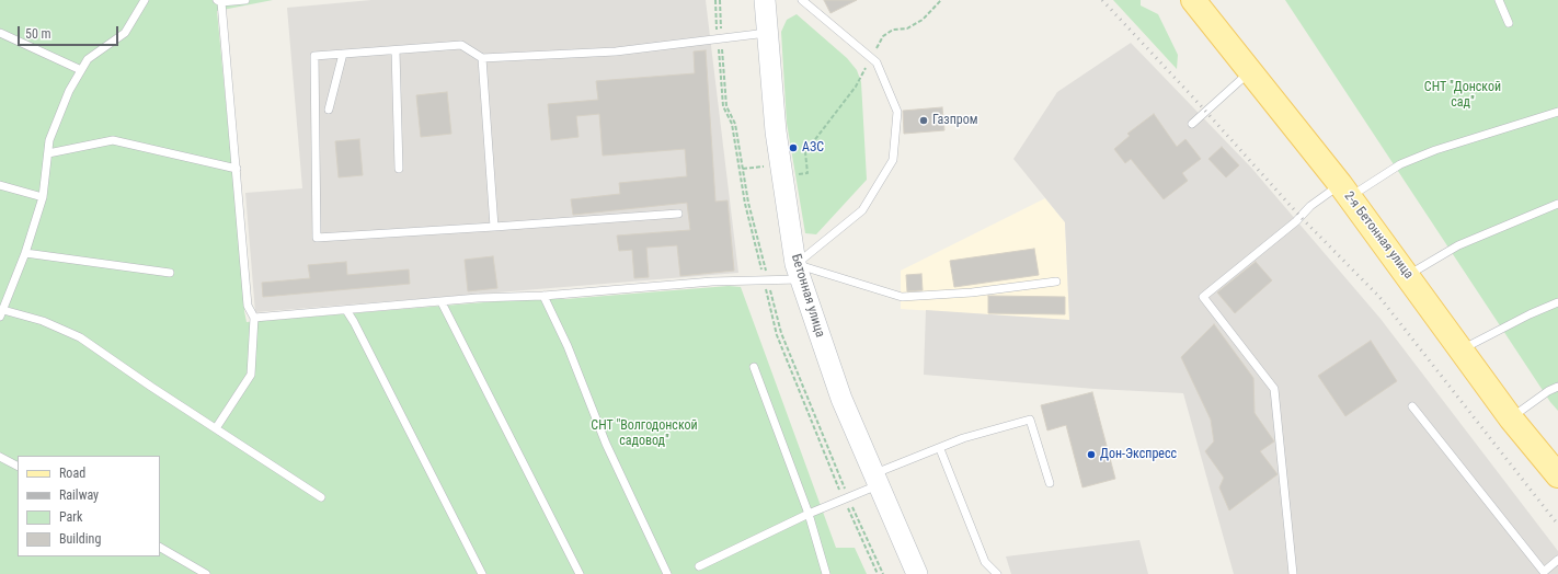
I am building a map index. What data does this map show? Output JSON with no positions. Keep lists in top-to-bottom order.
{
  "streets": {
    "main road": ["2-я Бетонная улица", "Бетонная улица"]
  },
  "parks": ["СНТ \"Донской сад\"", "СНТ \"Волгодонской садовод\""],
  "places": ["Газпром", "АЗС", "Дон-Экспресс"],
  "legend": [
    "Road",
    "Railway",
    "Park",
    "Building"
  ],
  "scale_bar": "50 m"
}
